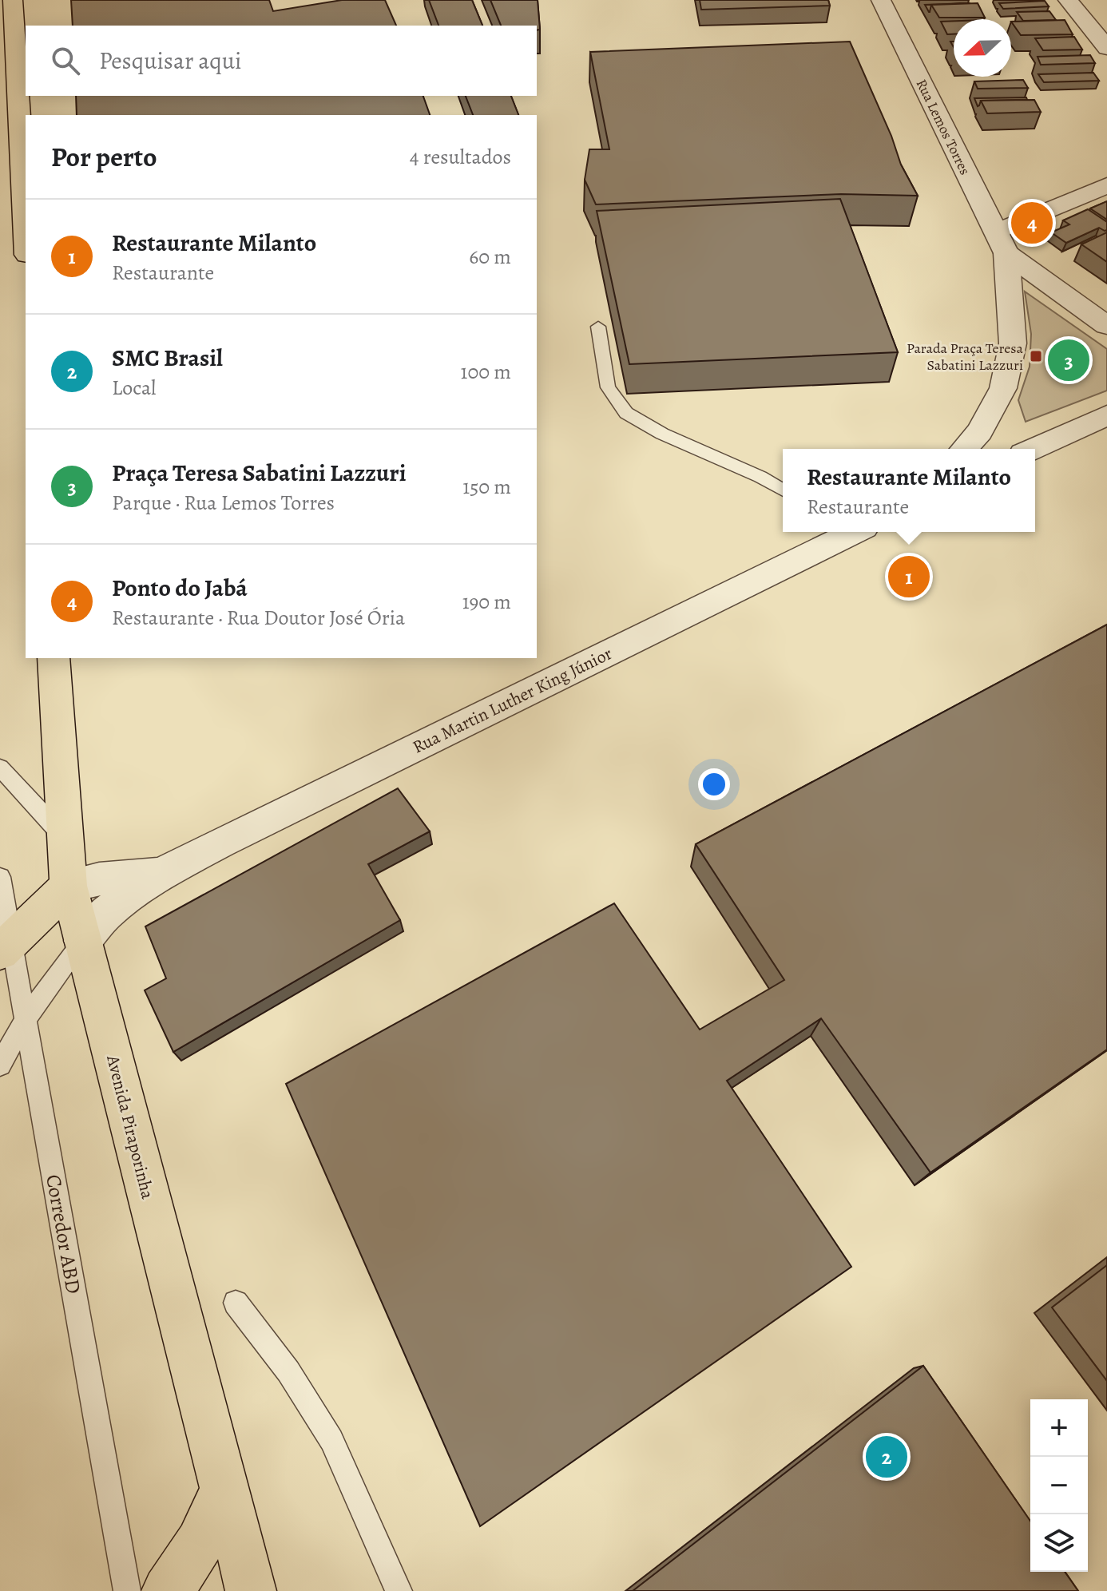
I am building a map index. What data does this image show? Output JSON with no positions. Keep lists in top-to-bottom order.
{
  "streets": {
    "main road": ["Avenida Piraporinha"],
    "street": ["Rua Lemos Torres", "Rua Martin Luther King Júnior"],
    "lane": ["Corredor ABD"]
  },
  "crossings": [
    ["Rua Martin Luther King Júnior", "Avenida Piraporinha"]
  ],
  "places": {
    "transit": ["Parada Praça Teresa Sabatini Lazzuri"]
  },
  "north": "left",
  "page": {
    "search": "Pesquisar aqui",
    "heading": ["Por perto", "4 resultados"],
    "list": [
      {
        "mark": "1",
        "name": "Restaurante Milanto",
        "note": "Restaurante",
        "value": "60 m"
      },
      {
        "mark": "2",
        "name": "SMC Brasil",
        "note": "Local",
        "value": "100 m"
      },
      {
        "mark": "3",
        "name": "Praça Teresa Sabatini Lazzuri",
        "note": "Parque · Rua Lemos Torres",
        "value": "150 m"
      },
      {
        "mark": "4",
        "name": "Ponto do Jabá",
        "note": "Restaurante · Rua Doutor José Ória",
        "value": "190 m"
      }
    ],
    "pins": [
      "4",
      "3",
      "1",
      "2"
    ],
    "popup": ["Restaurante Milanto", "Restaurante"],
    "map_buttons": ["+", "−"]
  }
}
